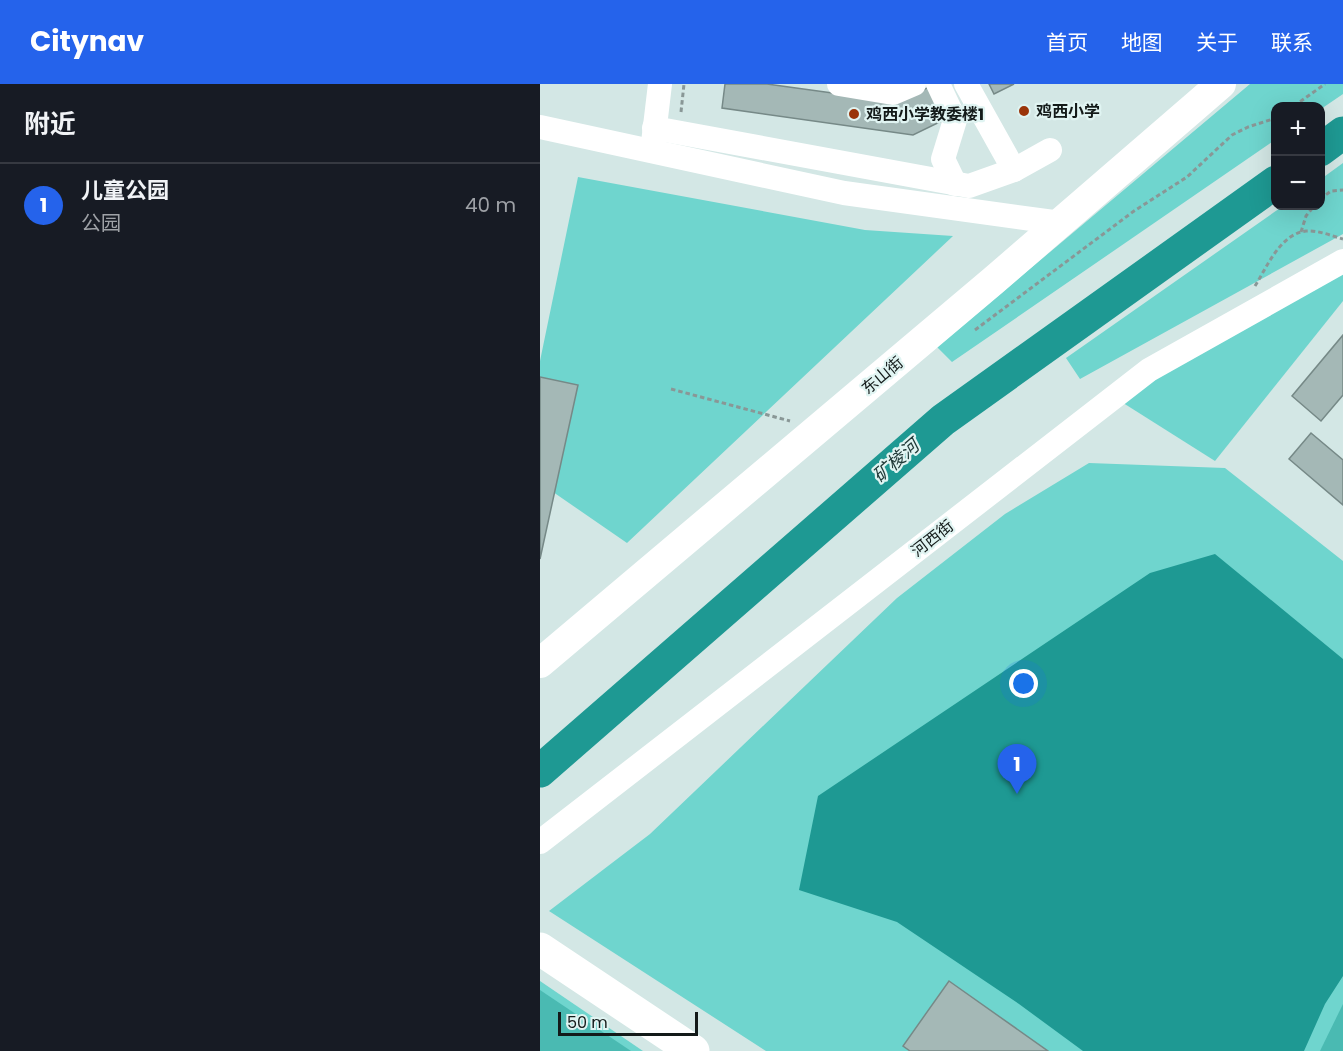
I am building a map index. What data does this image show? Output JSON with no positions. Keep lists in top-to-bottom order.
{
  "streets": {
    "main road": ["东山街"],
    "street": ["河西街"]
  },
  "water": ["矿棱河"],
  "places": ["鸡西小学", "鸡西小学教委楼1"],
  "scale_bar": "50 m",
  "page": {
    "header": "Citynav",
    "nav": [
      "首页",
      "地图",
      "关于",
      "联系"
    ],
    "heading": "附近",
    "map_buttons": ["+", "−"],
    "list": [
      {
        "mark": "1",
        "name": "儿童公园",
        "note": "公园",
        "value": "40 m"
      }
    ],
    "pins": "1",
    "scale": "50 m"
  }
}
